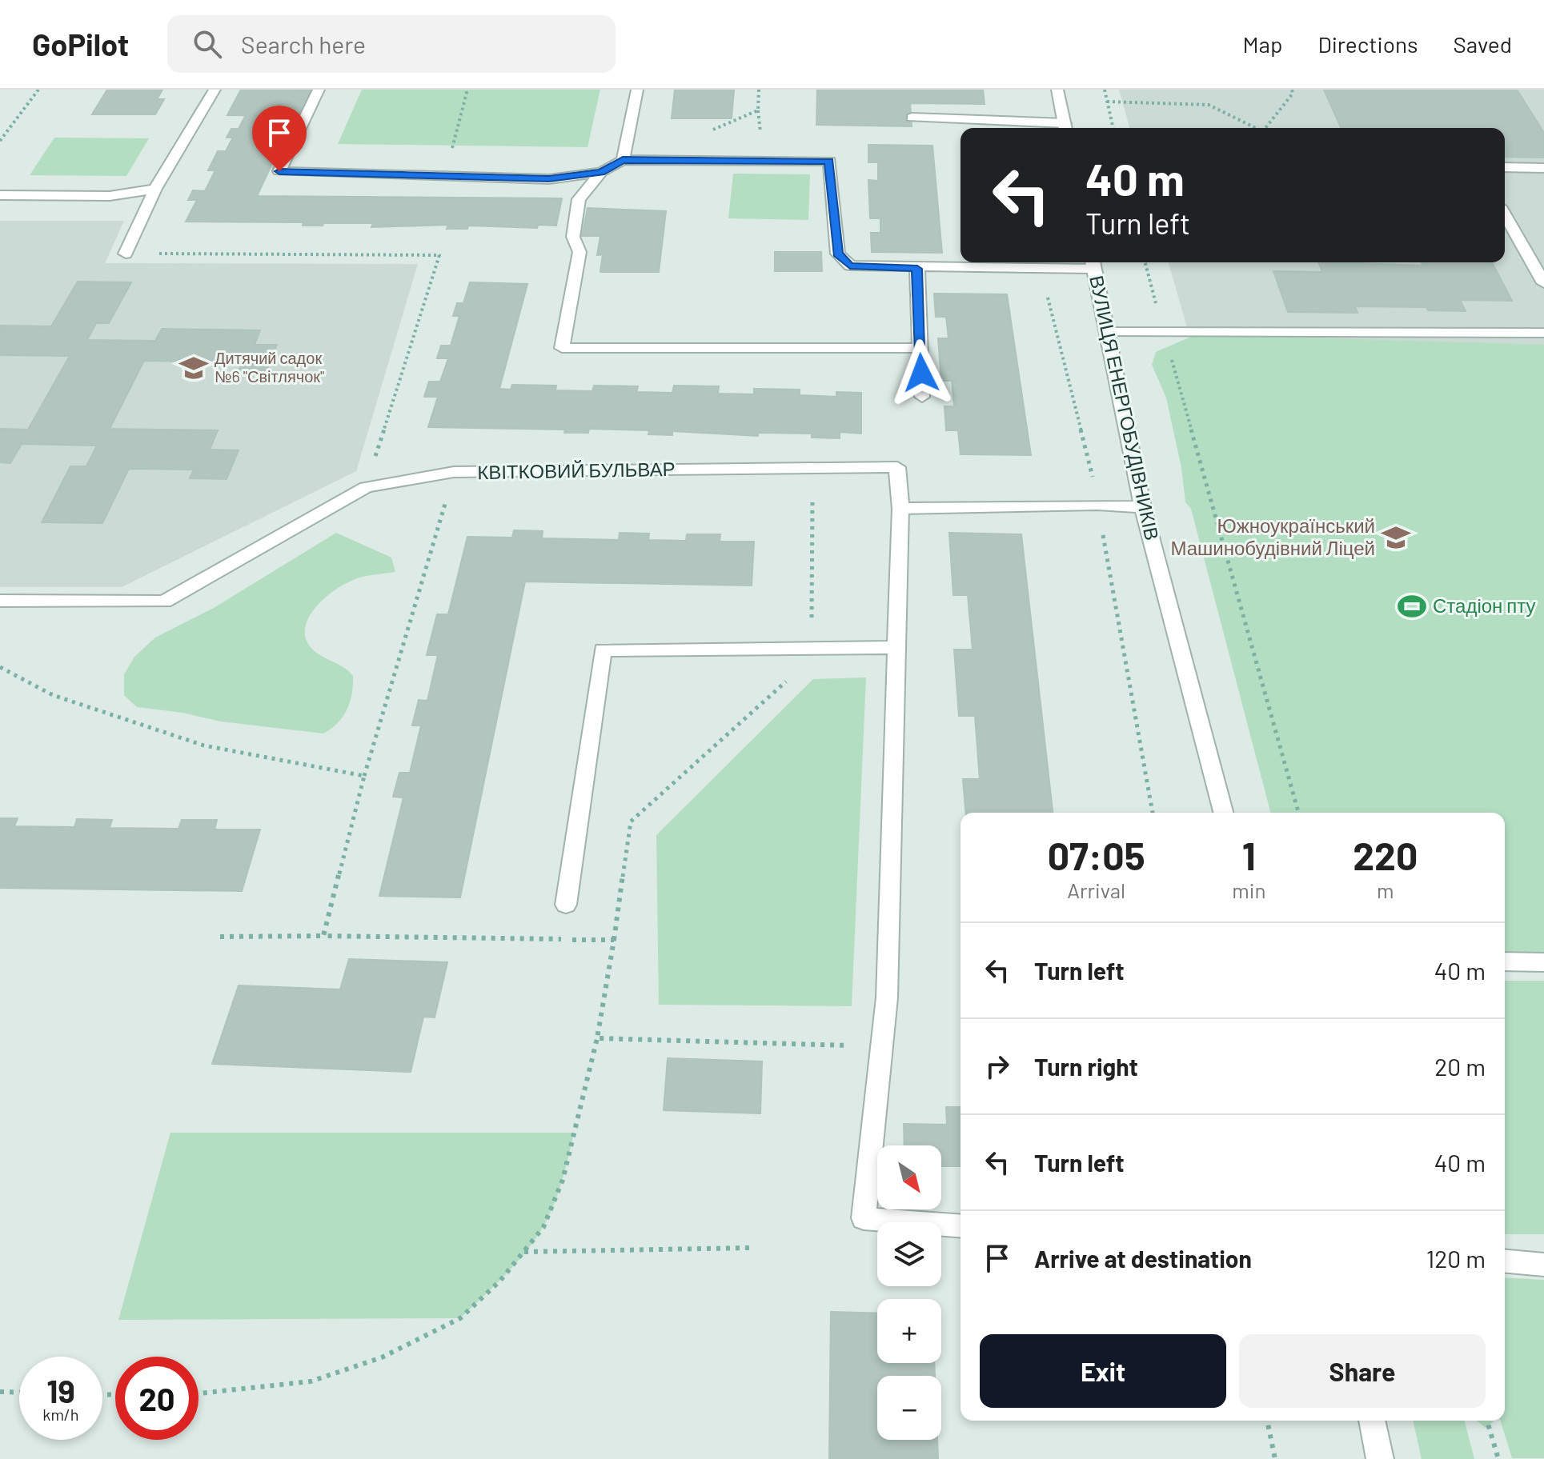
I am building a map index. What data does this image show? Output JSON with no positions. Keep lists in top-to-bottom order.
{
  "streets": {
    "street": ["ВУЛИЦЯ ЕНЕРГОБУДІВНИКІВ", "КВІТКОВИЙ БУЛЬВАР"]
  },
  "places": {
    "school or university": ["Дитячий садок №6 \"Світлячок\"", "Южноукраїнський Машинобудівний Ліцей"],
    "sports": ["Стадіон пту"]
  },
  "north": "bottom right",
  "page": {
    "header": "GoPilot",
    "search": "Search here",
    "nav": ["Map", "Directions", "Saved"],
    "turn": ["40 m", "Turn left"],
    "eta": [
      "07:05",
      "Arrival",
      "1",
      "min",
      "220",
      "m"
    ],
    "list": [
      {
        "name": "Turn left",
        "value": "40 m"
      },
      {
        "name": "Turn right",
        "value": "20 m"
      },
      {
        "name": "Turn left",
        "value": "40 m"
      },
      {
        "name": "Arrive at destination",
        "value": "120 m"
      }
    ],
    "map_buttons": ["+", "−"],
    "buttons": ["Exit", "Share"],
    "speed": "19 km/h",
    "limit": "20"
  }
}
